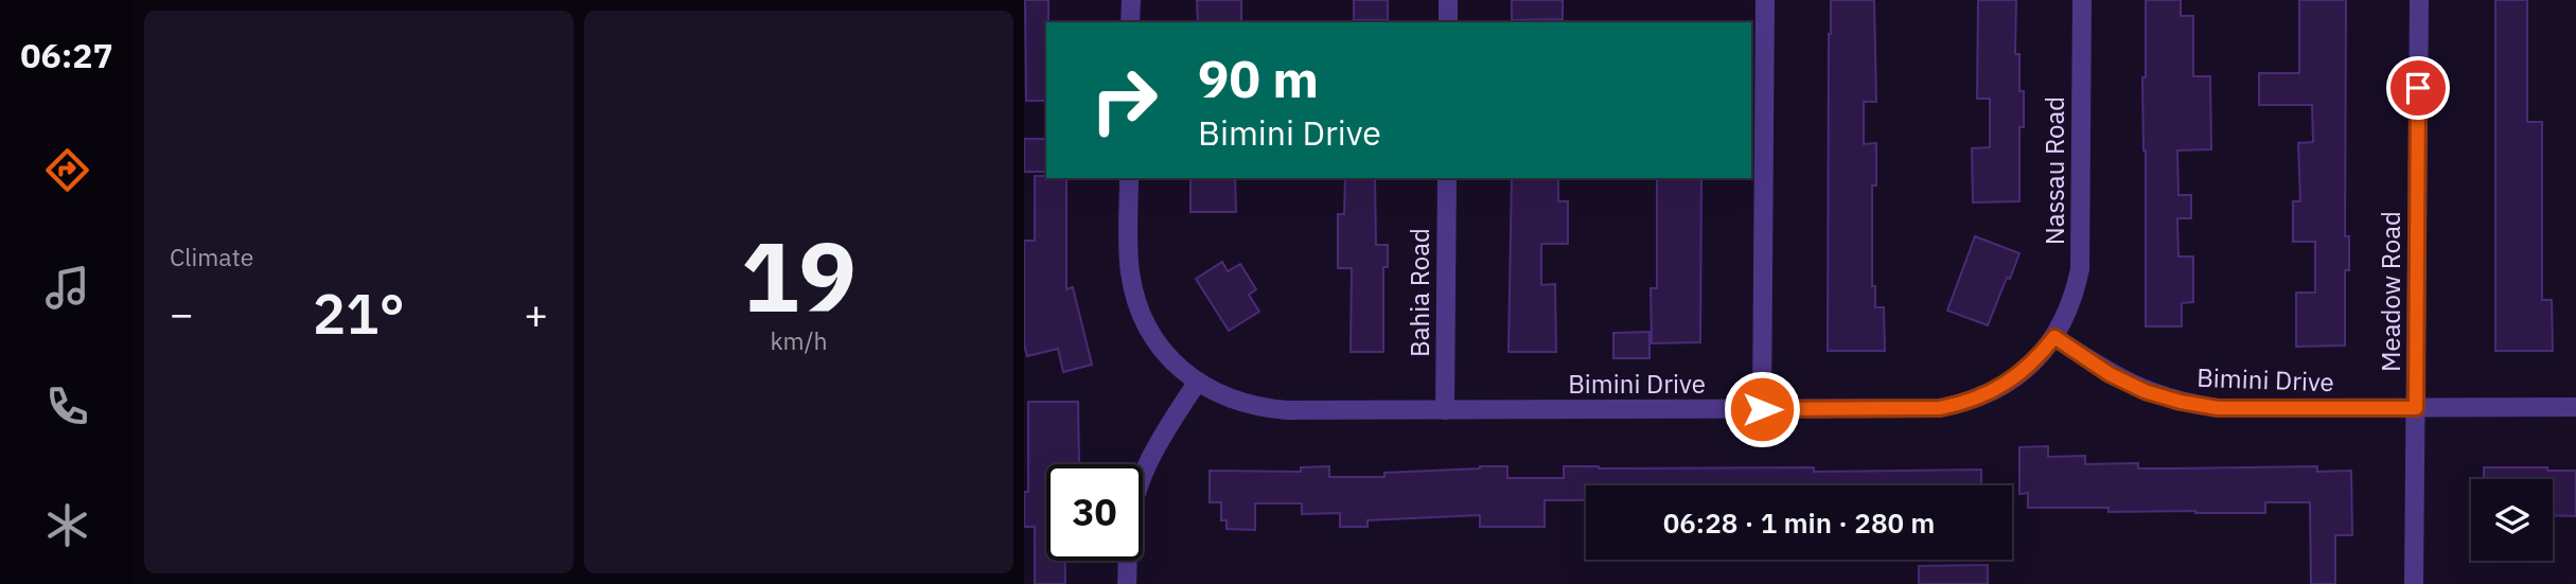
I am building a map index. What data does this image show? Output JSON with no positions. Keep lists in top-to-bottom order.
{
  "streets": {
    "street": [
      "Nassau Road",
      "Meadow Road",
      "Bahia Road",
      "Bimini Drive"
    ]
  },
  "crossings": [
    ["Nassau Road", "Bimini Drive"],
    ["Meadow Road", "Bimini Drive"],
    ["Bahia Road", "Bimini Drive"]
  ],
  "page": {
    "tabs": "06:27",
    "tile": [
      "Climate",
      ["19", "km/h"]
    ],
    "turn": ["90 m", "Bimini Drive"],
    "heat": ["−", "21°", "+"],
    "limit": "30",
    "trip": "06:28 · 1 min · 280 m"
  }
}
